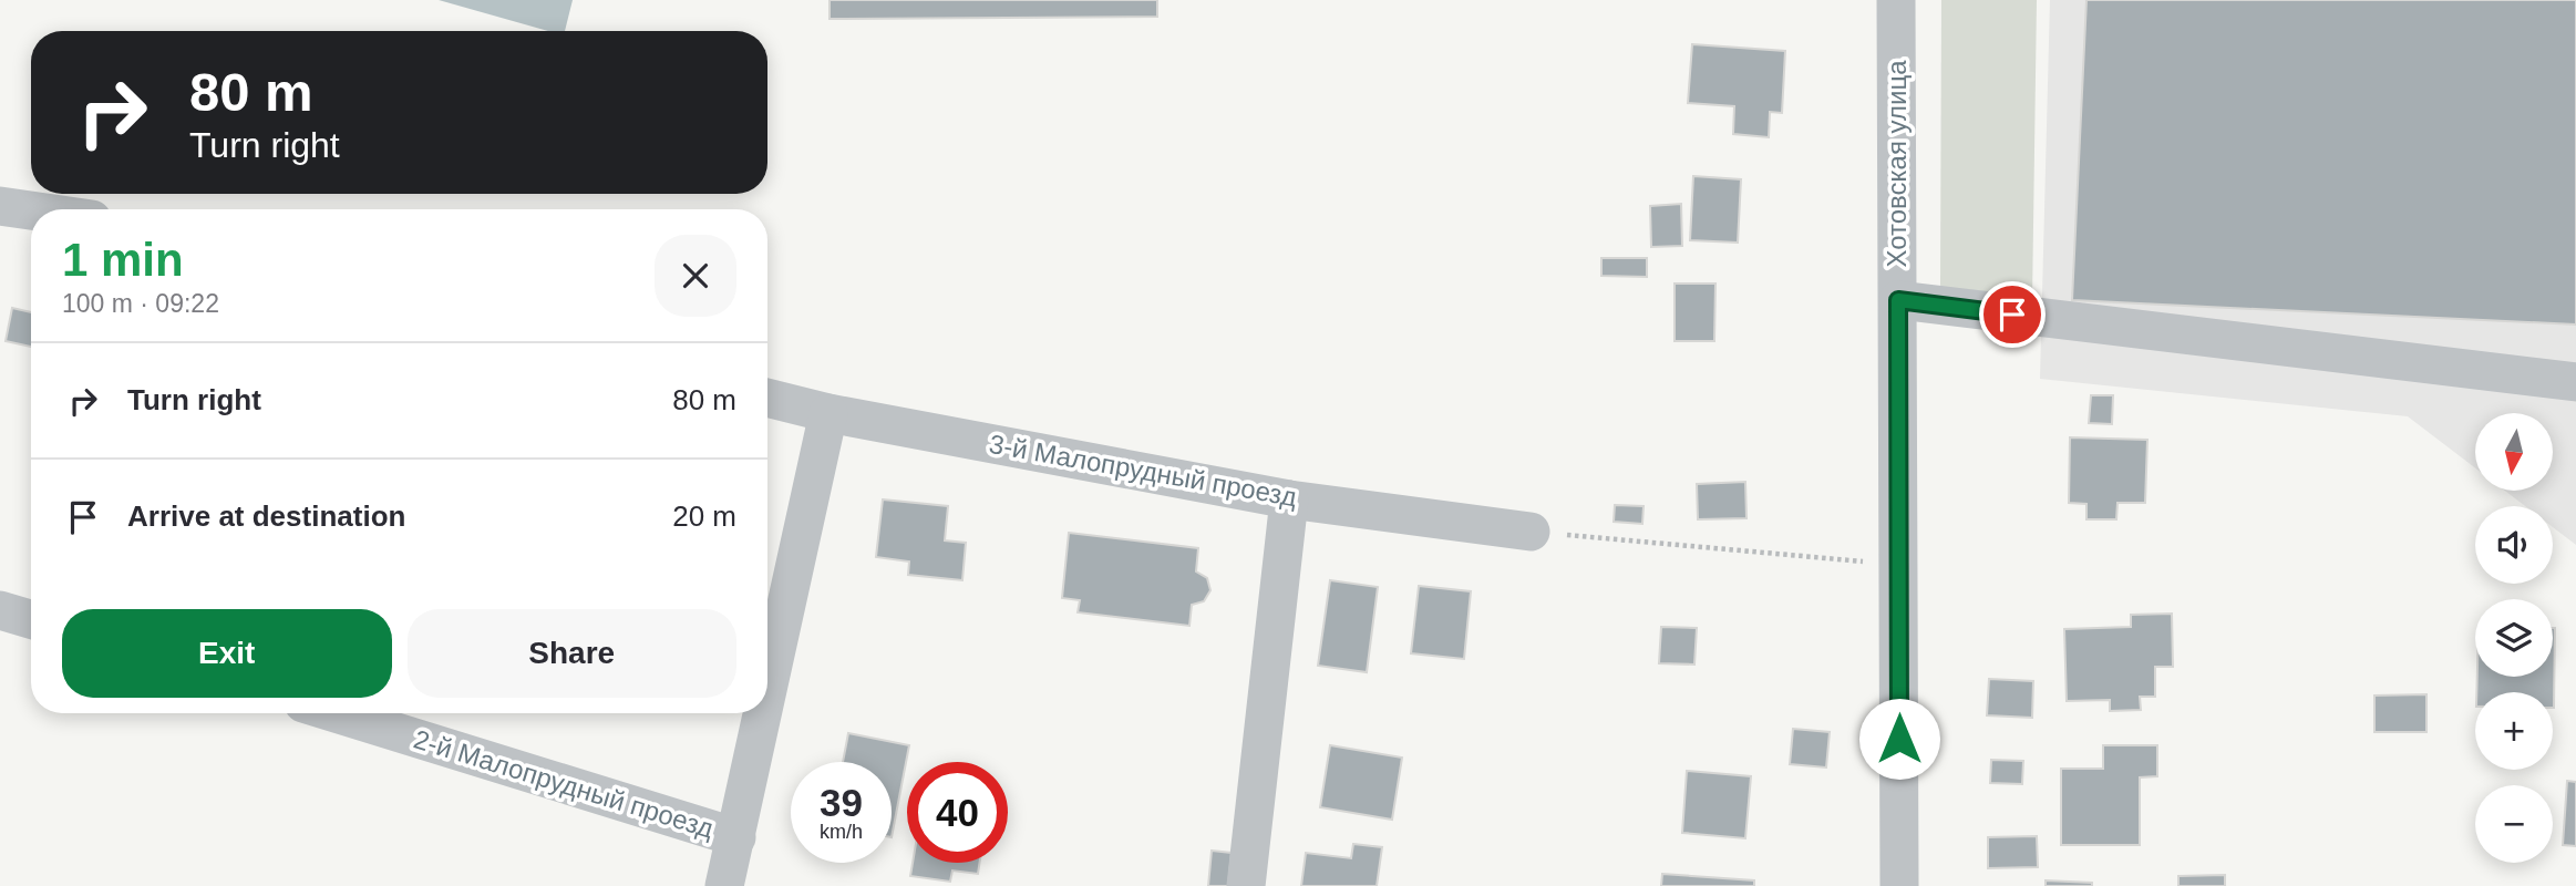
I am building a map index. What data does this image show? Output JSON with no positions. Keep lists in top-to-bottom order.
{
  "streets": {
    "street": ["Хотовская улица", "3-й Малопрудный проезд", "2-й Малопрудный проезд"]
  },
  "north": "bottom",
  "page": {
    "turn": ["80 m", "Turn right"],
    "heading": ["1 min", "100 m · 09:22"],
    "list": [
      {
        "name": "Turn right",
        "value": "80 m"
      },
      {
        "name": "Arrive at destination",
        "value": "20 m"
      }
    ],
    "map_buttons": ["+", "−"],
    "buttons": ["Exit", "Share"],
    "speed": "39 km/h",
    "limit": "40"
  }
}
